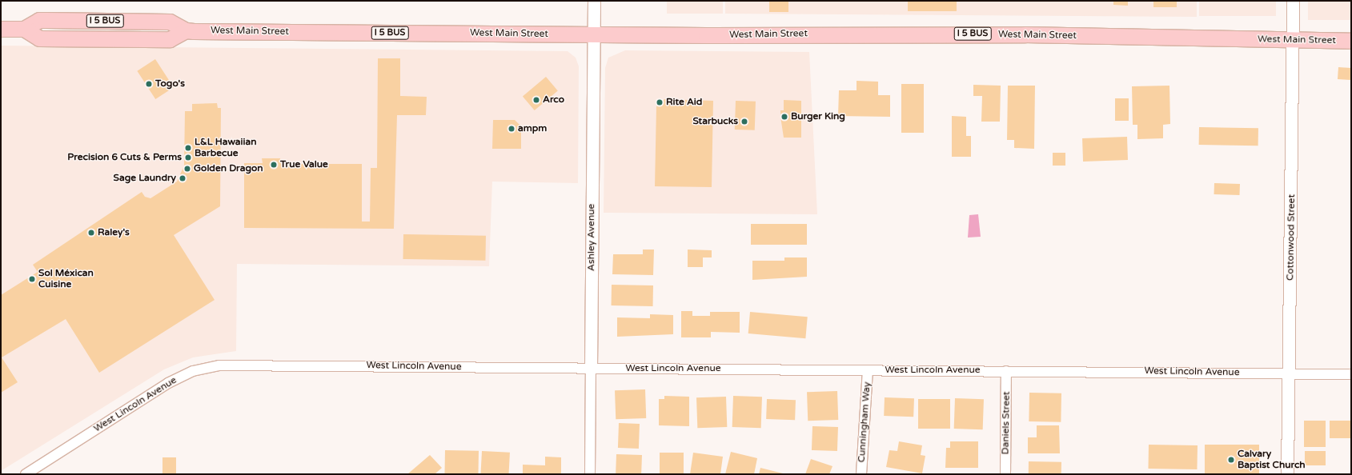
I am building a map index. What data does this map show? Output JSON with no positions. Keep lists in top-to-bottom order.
{
  "streets": {
    "main road": ["I 5 BUS", "West Main Street"],
    "street": [
      "Ashley Avenue",
      "Cottonwood Street",
      "West Lincoln Avenue",
      "Cunningham Way",
      "Daniels Street"
    ]
  },
  "crossings": [
    ["West Main Street", "Ashley Avenue"],
    ["West Main Street", "Cottonwood Street"],
    ["Ashley Avenue", "West Lincoln Avenue"],
    ["Cottonwood Street", "West Lincoln Avenue"],
    ["West Lincoln Avenue", "Cunningham Way"],
    ["West Lincoln Avenue", "Daniels Street"]
  ],
  "places": [
    "Togo's",
    "Arco",
    "Rite Aid",
    "Burger King",
    "Starbucks",
    "ampm",
    "L&L Hawaiian Barbecue",
    "Precision 6 Cuts & Perms",
    "True Value",
    "Golden Dragon",
    "Sage Laundry",
    "Raley's",
    "Sol Méxican Cuisine",
    "Calvary Baptist Church"
  ]
}
